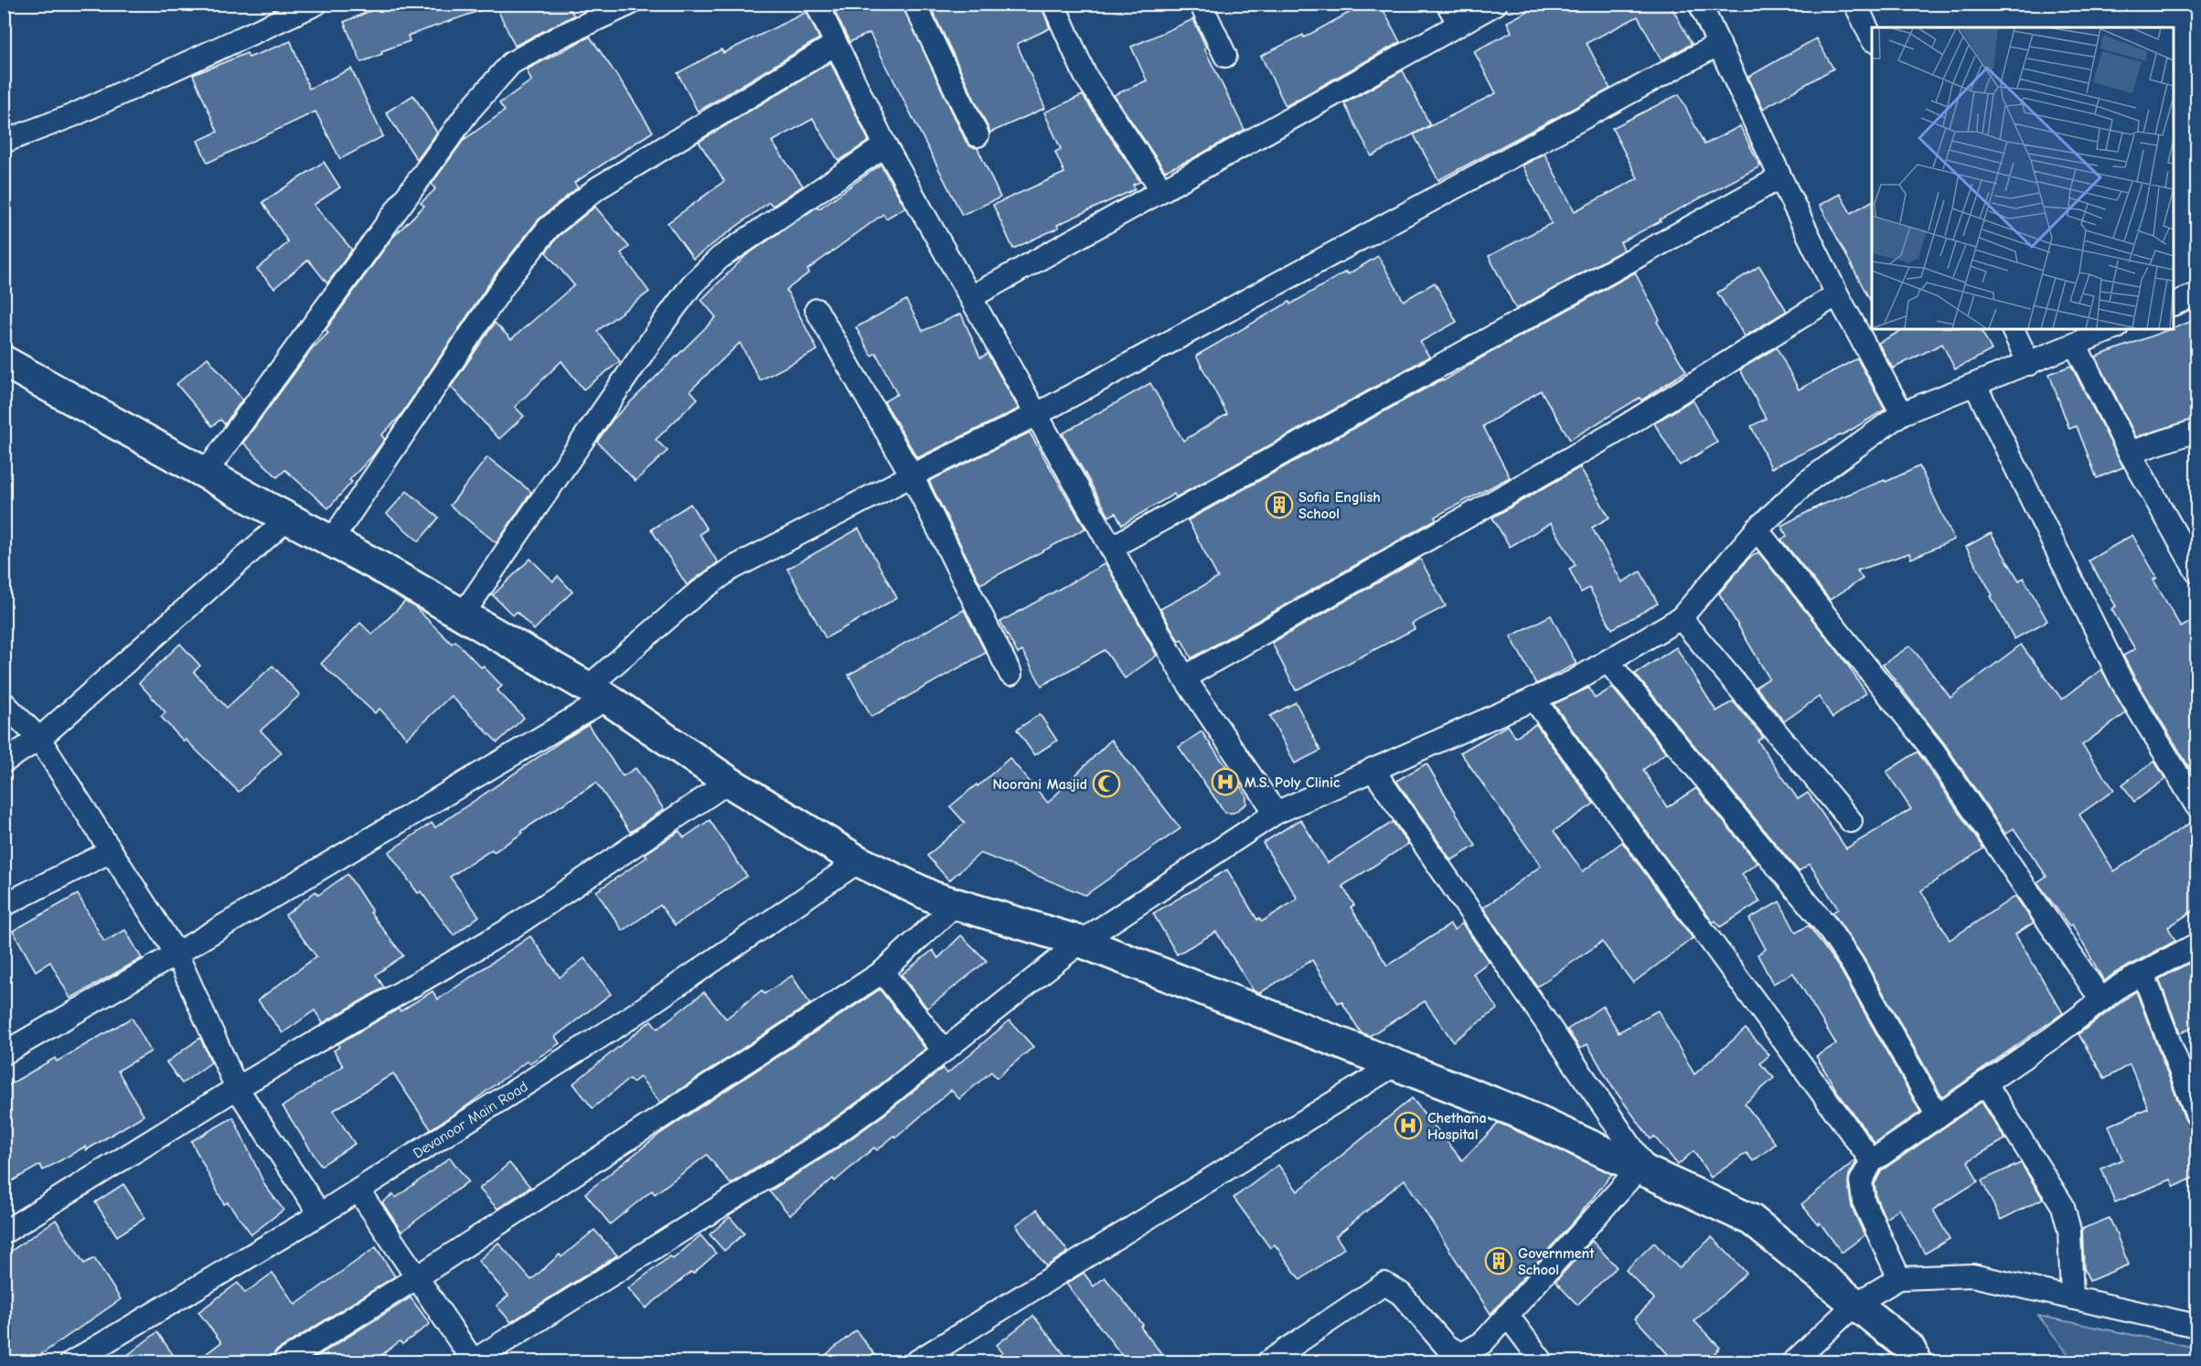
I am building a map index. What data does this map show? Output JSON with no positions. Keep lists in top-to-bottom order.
{
  "streets": {
    "street": ["Devanoor Main Road"]
  },
  "places": {
    "building": ["Sofia English School", "Government School"],
    "hospital": ["M.S. Poly Clinic", "Chethana Hospital"],
    "mosque": ["Noorani Masjid"]
  }
}
